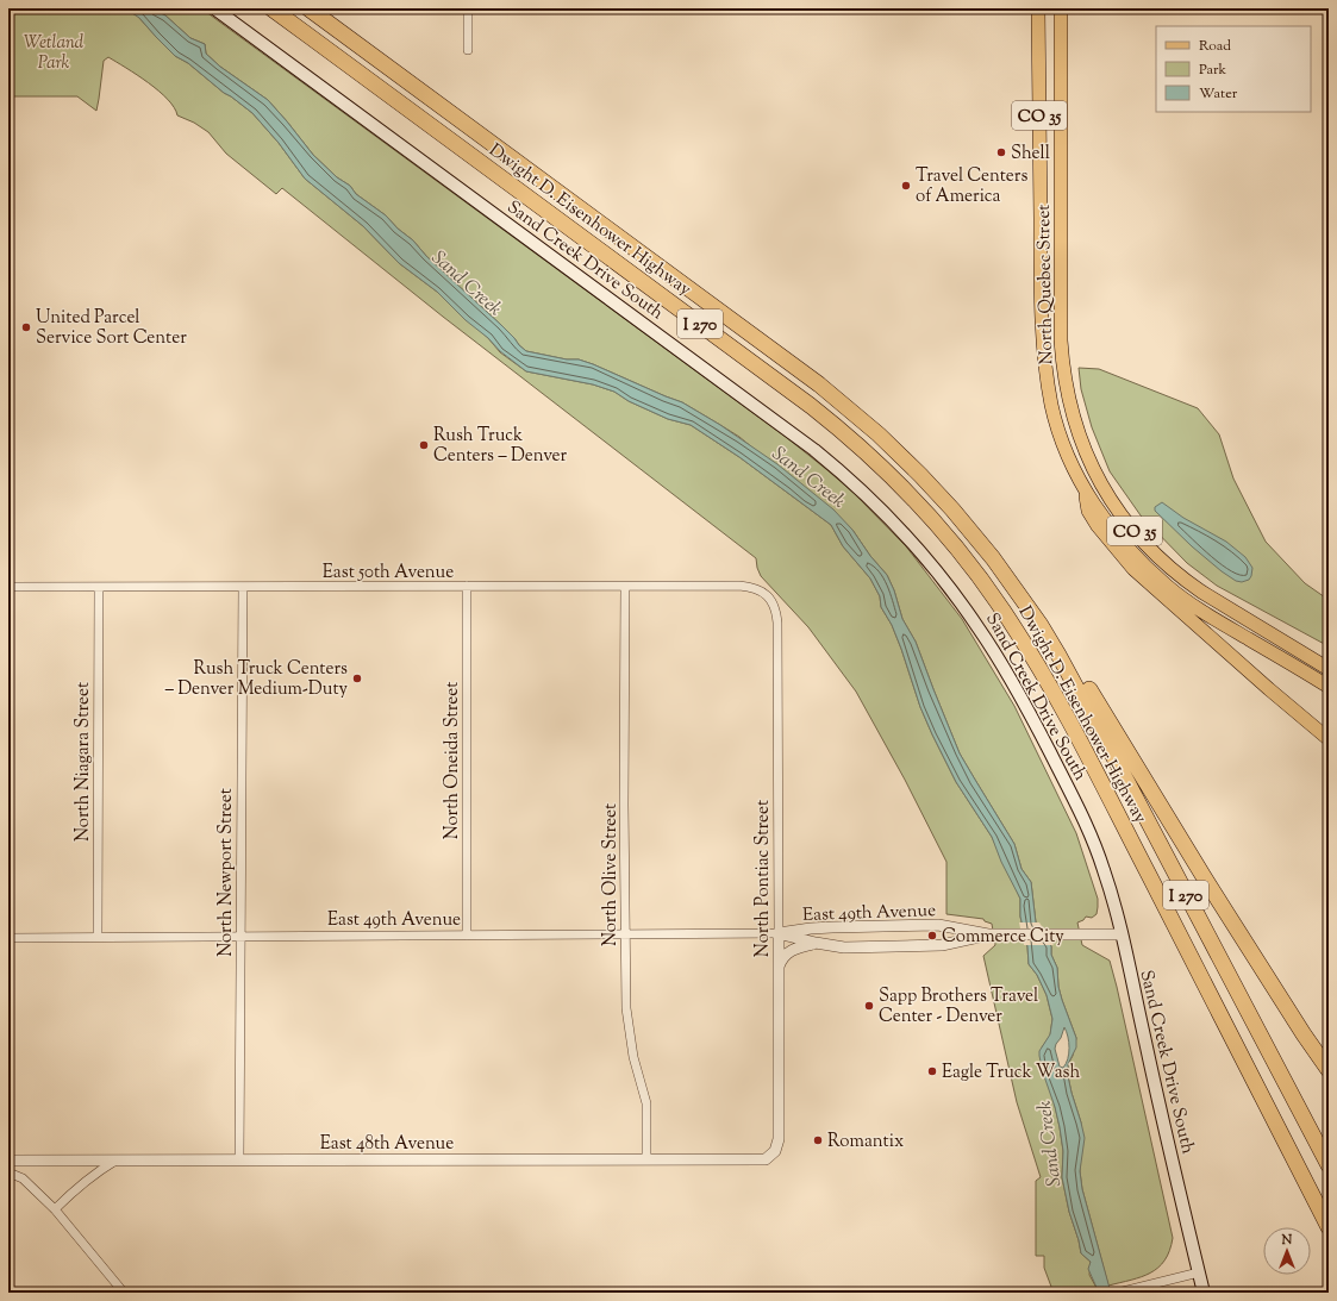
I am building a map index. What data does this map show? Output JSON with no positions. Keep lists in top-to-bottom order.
{
  "streets": {
    "highway": ["Dwight D. Eisenhower Highway", "I 270"],
    "main road": ["CO 35", "Sand Creek Drive South", "North Quebec Street"],
    "street": [
      "East 50th Avenue",
      "North Oneida Street",
      "North Niagara Street",
      "North Newport Street",
      "North Olive Street",
      "North Pontiac Street",
      "East 49th Avenue",
      "East 48th Avenue"
    ]
  },
  "crossings": [
    ["CO 35", "North Quebec Street"],
    ["Sand Creek Drive South", "East 49th Avenue"],
    ["East 50th Avenue", "North Oneida Street"],
    ["East 50th Avenue", "North Niagara Street"],
    ["East 50th Avenue", "North Newport Street"],
    ["East 50th Avenue", "North Olive Street"],
    ["East 50th Avenue", "North Pontiac Street"],
    ["North Oneida Street", "East 49th Avenue"],
    ["North Niagara Street", "East 49th Avenue"],
    ["North Newport Street", "East 49th Avenue"],
    ["North Newport Street", "East 48th Avenue"],
    ["North Olive Street", "East 49th Avenue"],
    ["North Olive Street", "East 48th Avenue"],
    ["North Pontiac Street", "East 49th Avenue"],
    ["North Pontiac Street", "East 48th Avenue"]
  ],
  "water": ["Sand Creek"],
  "parks": ["Wetland Park"],
  "places": [
    "Shell",
    "Travel Centers of America",
    "United Parcel Service Sort Center",
    "Rush Truck Centers – Denver",
    "Rush Truck Centers – Denver Medium-Duty",
    "Commerce City",
    "Sapp Brothers Travel Center - Denver",
    "Eagle Truck Wash",
    "Romantix"
  ],
  "legend": ["Road", "Park", "Water"],
  "north": "top"
}
